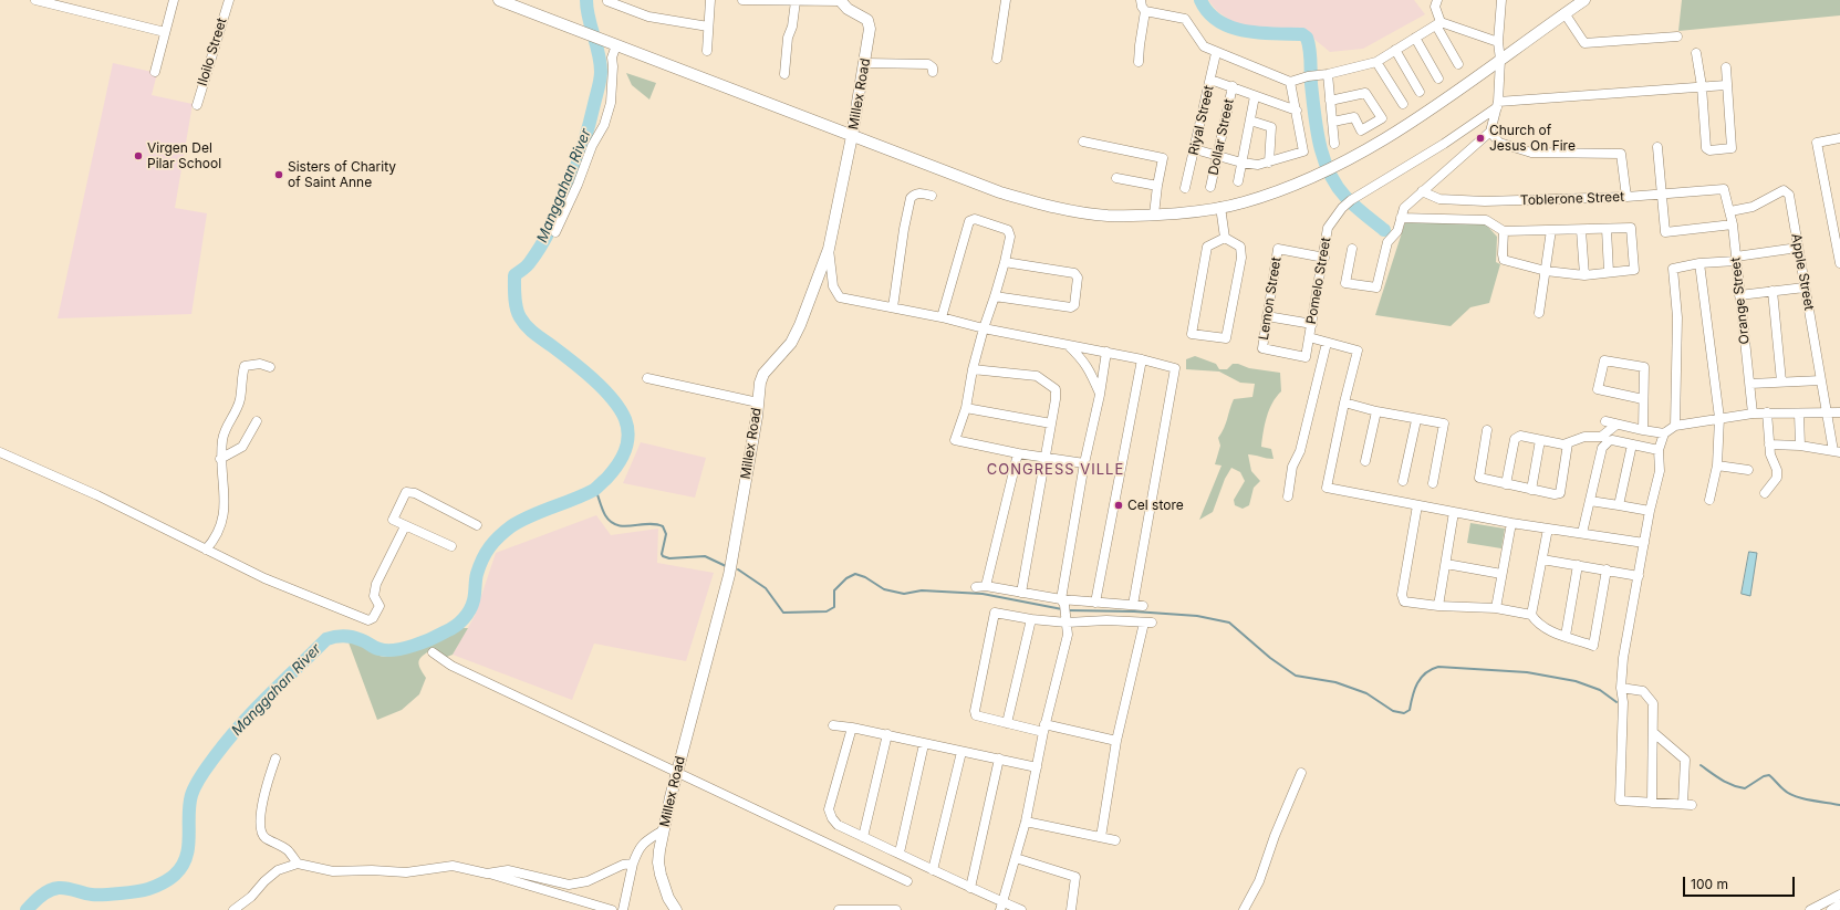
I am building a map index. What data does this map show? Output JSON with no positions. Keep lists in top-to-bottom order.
{
  "streets": {
    "street": [
      "Iloilo Street",
      "Millex Road",
      "Riyal Street",
      "Dollar Street",
      "Toblerone Street",
      "Apple Street",
      "Pomelo Street",
      "Lemon Street",
      "Orange Street"
    ]
  },
  "crossings": [
    ["Toblerone Street", "Orange Street"],
    ["Apple Street", "Orange Street"],
    ["Pomelo Street", "Lemon Street"]
  ],
  "districts": ["CONGRESS VILLE"],
  "water": ["Manggahan River"],
  "places": [
    "Church of Jesus On Fire",
    "Virgen Del Pilar School",
    "Sisters of Charity of Saint Anne",
    "Cel store"
  ],
  "scale_bar": "100 m"
}
